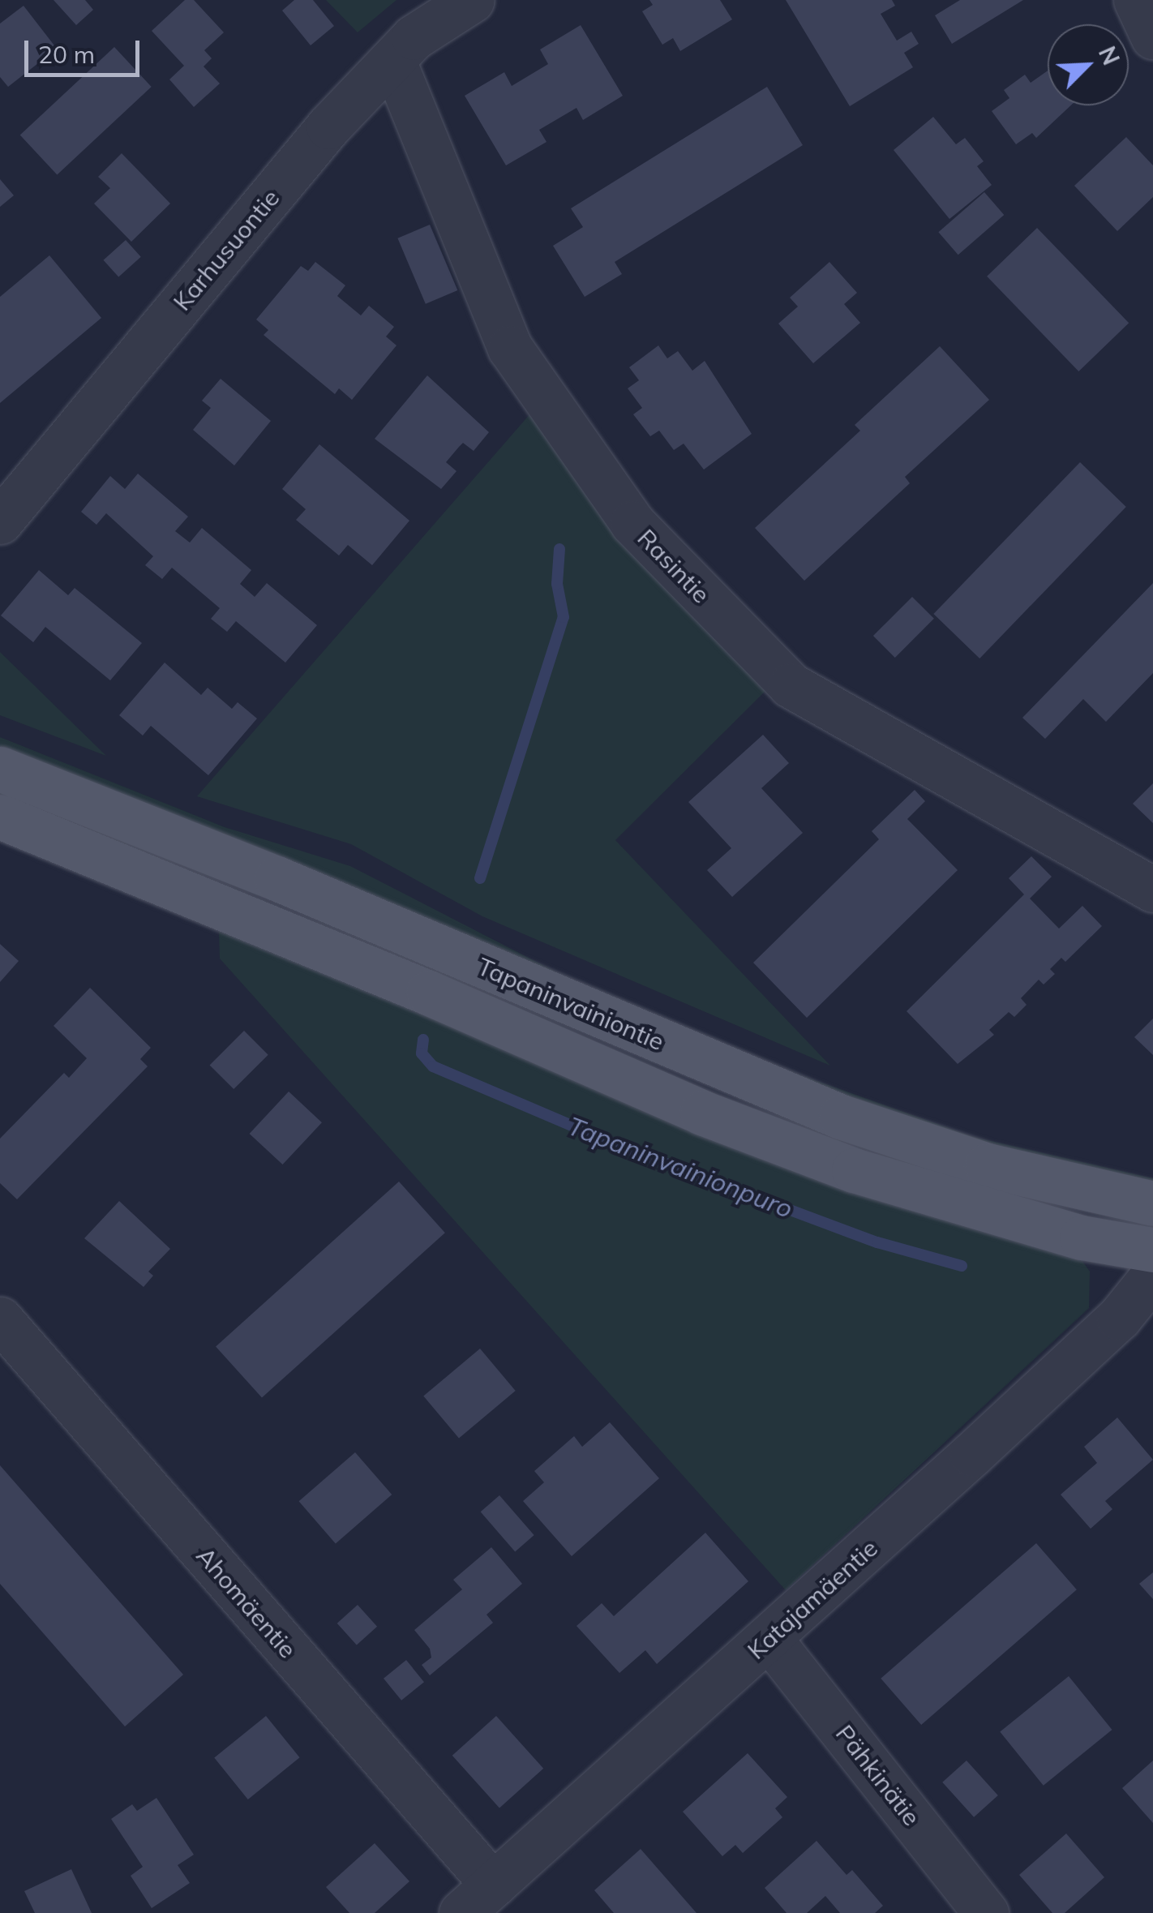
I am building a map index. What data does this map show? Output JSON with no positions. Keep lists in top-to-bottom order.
{
  "streets": {
    "main road": ["Tapaninvainiontie"],
    "street": [
      "Karhusuontie",
      "Rasintie",
      "Katajamäentie",
      "Ahomäentie",
      "Pähkinätie"
    ]
  },
  "crossings": [
    ["Karhusuontie", "Rasintie"],
    ["Katajamäentie", "Ahomäentie"],
    ["Katajamäentie", "Pähkinätie"]
  ],
  "water": ["Tapaninvainionpuro"],
  "scale_bar": "20 m",
  "north": "top right"
}
